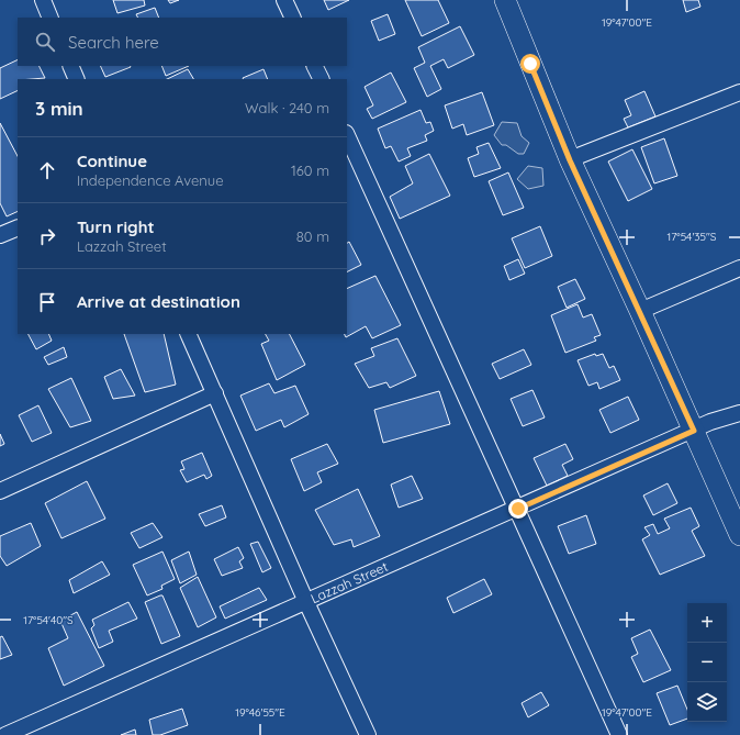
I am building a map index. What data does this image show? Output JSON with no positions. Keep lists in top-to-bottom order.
{
  "streets": {
    "street": ["Lazzah Street"]
  },
  "page": {
    "search": "Search here",
    "heading": ["3 min", "Walk · 240 m"],
    "list": [
      ["Continue", "Independence Avenue", "160 m"],
      ["Turn right", "Lazzah Street", "80 m"],
      "Arrive at destination"
    ],
    "map_buttons": ["+", "−"]
  },
  "coordinates": [
    "19°47'00\"E",
    "17°54'35\"S",
    "17°54'40\"S",
    "19°46'55\"E"
  ]
}
